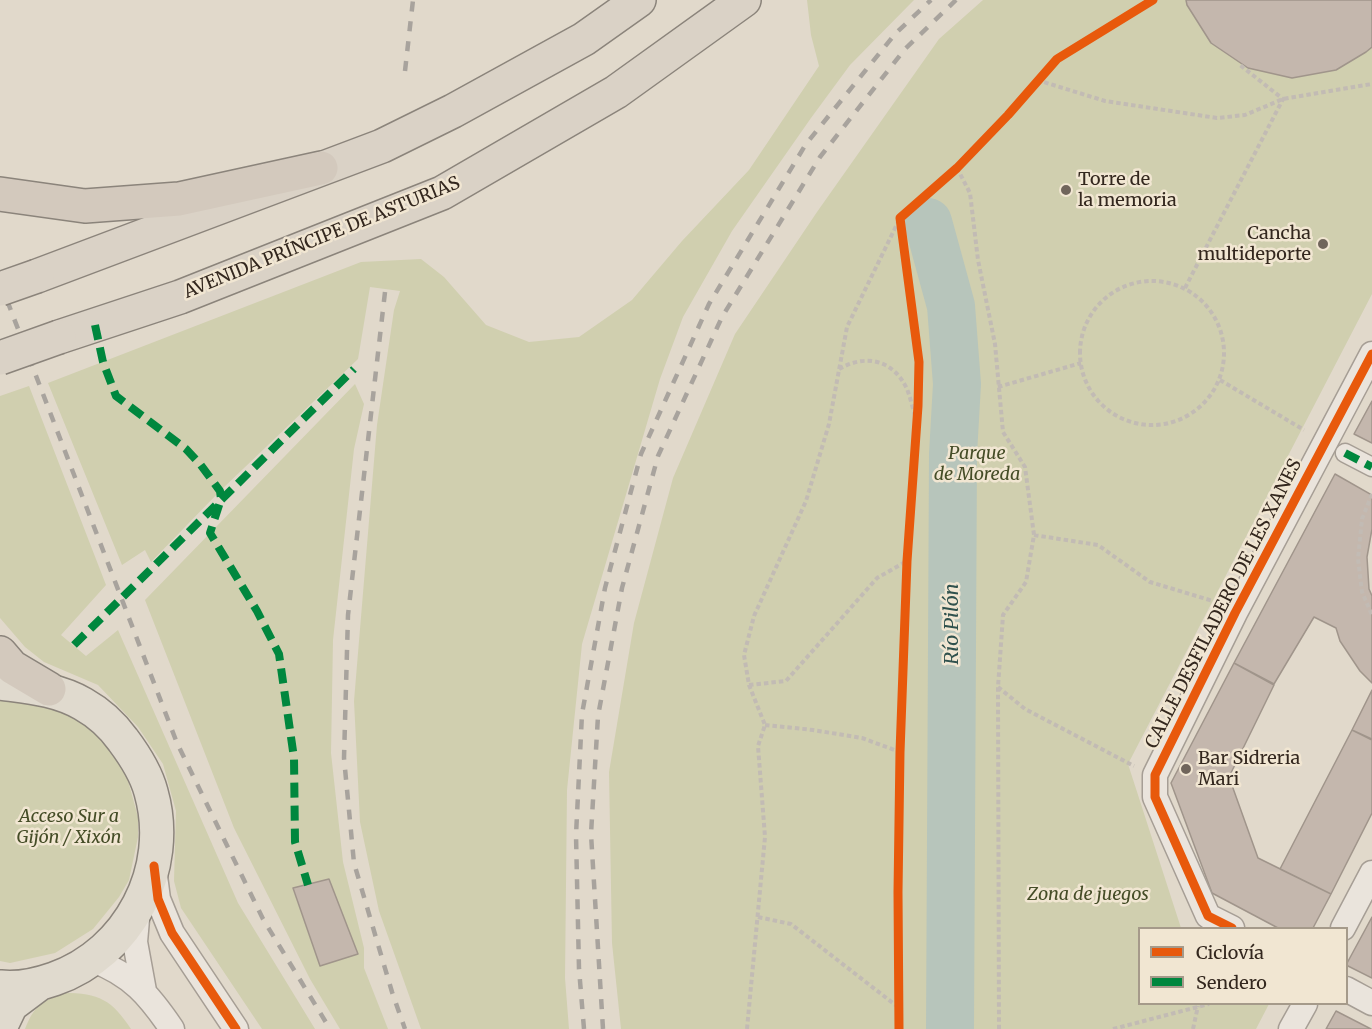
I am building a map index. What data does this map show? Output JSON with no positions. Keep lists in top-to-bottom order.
{
  "streets": {
    "highway": ["AVENIDA PRÍNCIPE DE ASTURIAS"],
    "street": ["CALLE DESFILADERO DE LES XANES"]
  },
  "water": ["Río Pilón"],
  "parks": ["Parque de Moreda", "Acceso Sur a Gijón / Xixón", "Zona de juegos"],
  "places": ["Torre de la memoria", "Cancha multideporte", "Bar Sidreria Mari"],
  "legend": ["Ciclovía", "Sendero"]
}
